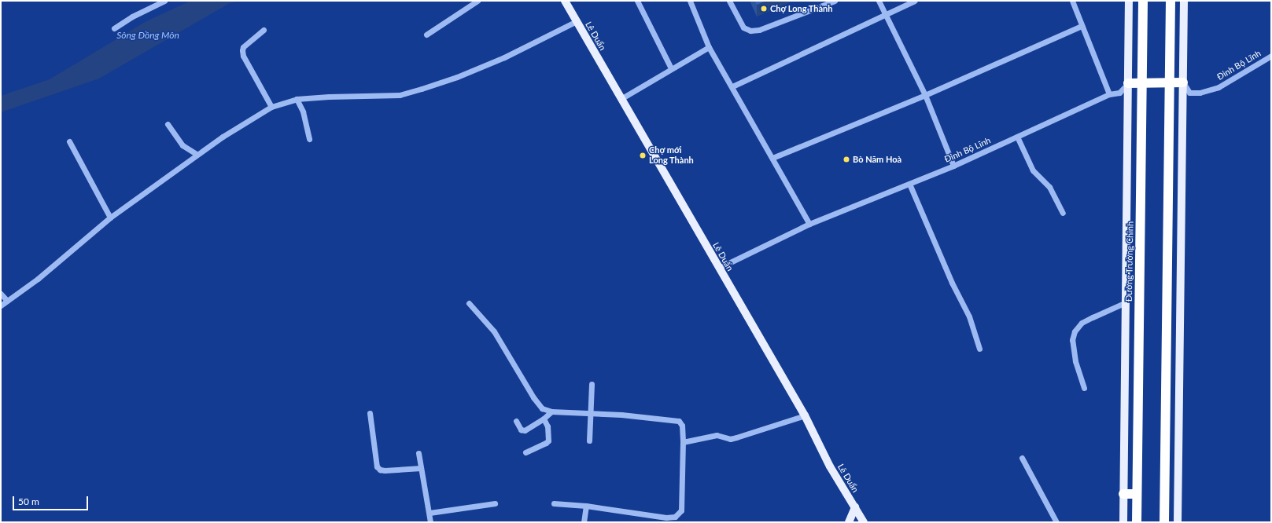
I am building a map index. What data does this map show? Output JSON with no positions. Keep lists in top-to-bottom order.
{
  "streets": {
    "highway": ["Đường Trường Chinh"],
    "main road": ["Lê Duẩn"],
    "street": ["Đinh Bộ Lĩnh"]
  },
  "crossings": [
    ["Lê Duẩn", "Đinh Bộ Lĩnh"],
    ["Đinh Bộ Lĩnh", "Đường Trường Chinh"]
  ],
  "water": ["Sông Đồng Môn"],
  "places": ["Chợ Long Thành", "Chợ mới Long Thành", "Bò Năm Hoà"],
  "scale_bar": "50 m"
}
